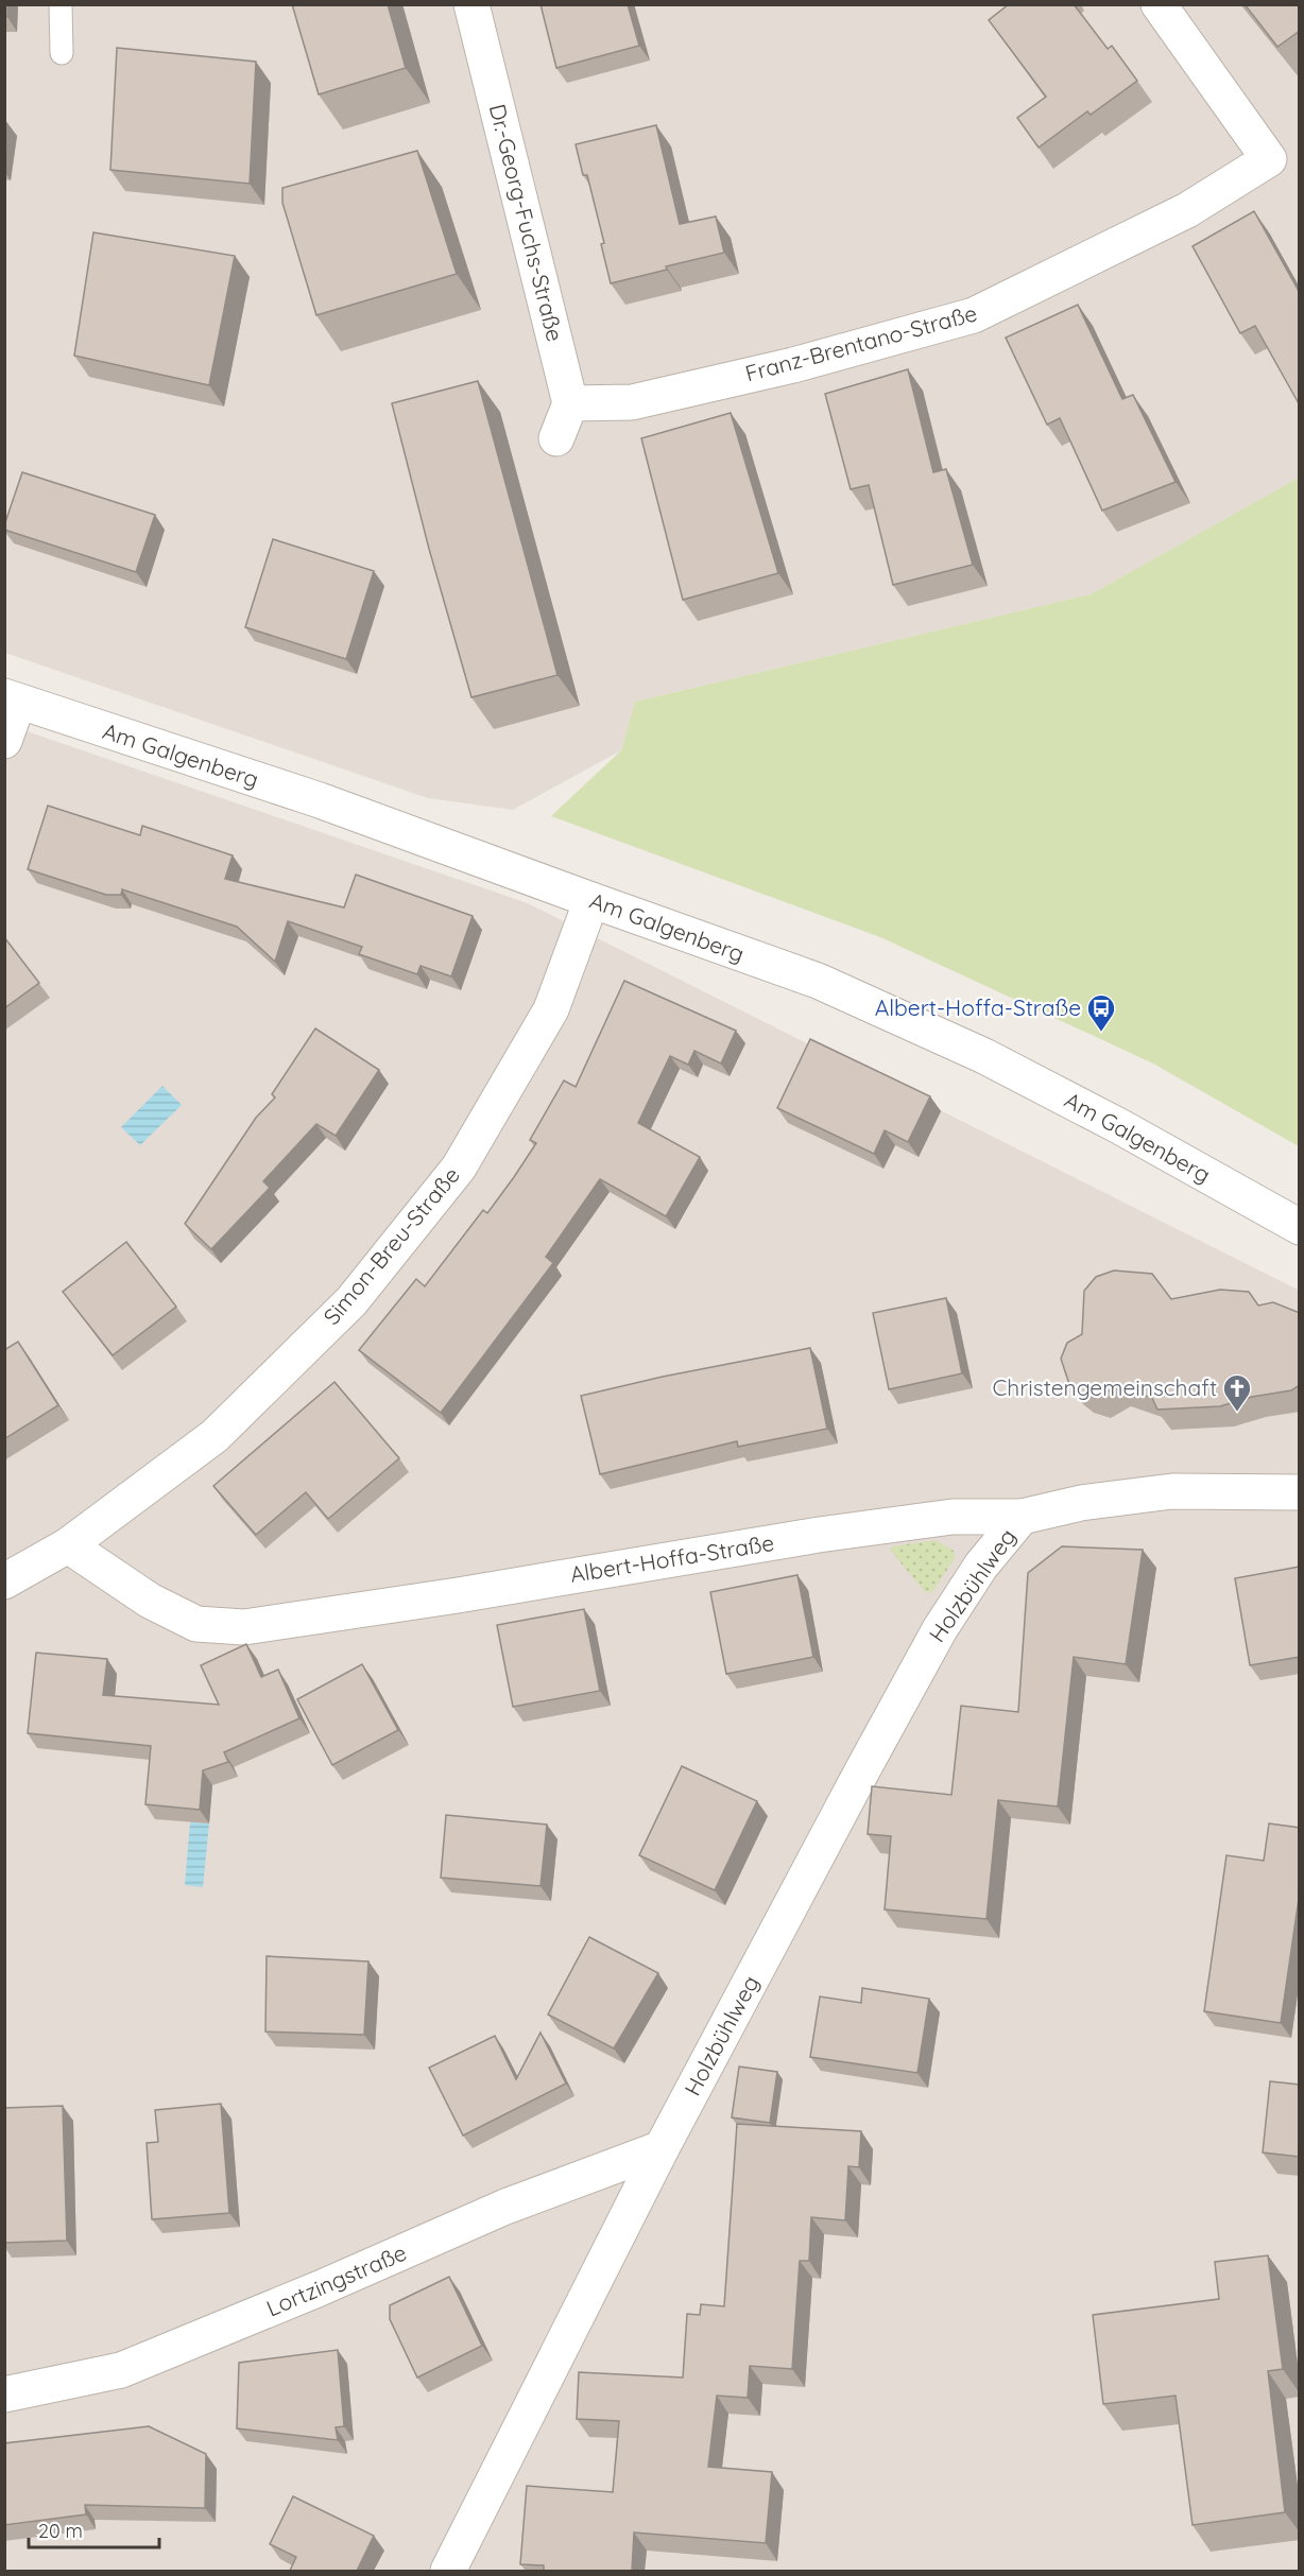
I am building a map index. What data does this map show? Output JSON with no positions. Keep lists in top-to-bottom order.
{
  "streets": {
    "street": [
      "Dr.-Georg-Fuchs-Straße",
      "Franz-Brentano-Straße",
      "Am Galgenberg",
      "Simon-Breu-Straße",
      "Albert-Hoffa-Straße",
      "Holzbühlweg",
      "Lortzingstraße"
    ]
  },
  "crossings": [
    ["Dr.-Georg-Fuchs-Straße", "Franz-Brentano-Straße"],
    ["Am Galgenberg", "Simon-Breu-Straße"],
    ["Simon-Breu-Straße", "Albert-Hoffa-Straße"],
    ["Albert-Hoffa-Straße", "Holzbühlweg"],
    ["Holzbühlweg", "Lortzingstraße"]
  ],
  "places": {
    "bus stop": ["Albert-Hoffa-Straße"],
    "church": ["Christengemeinschaft"]
  },
  "scale_bar": "20 m"
}
